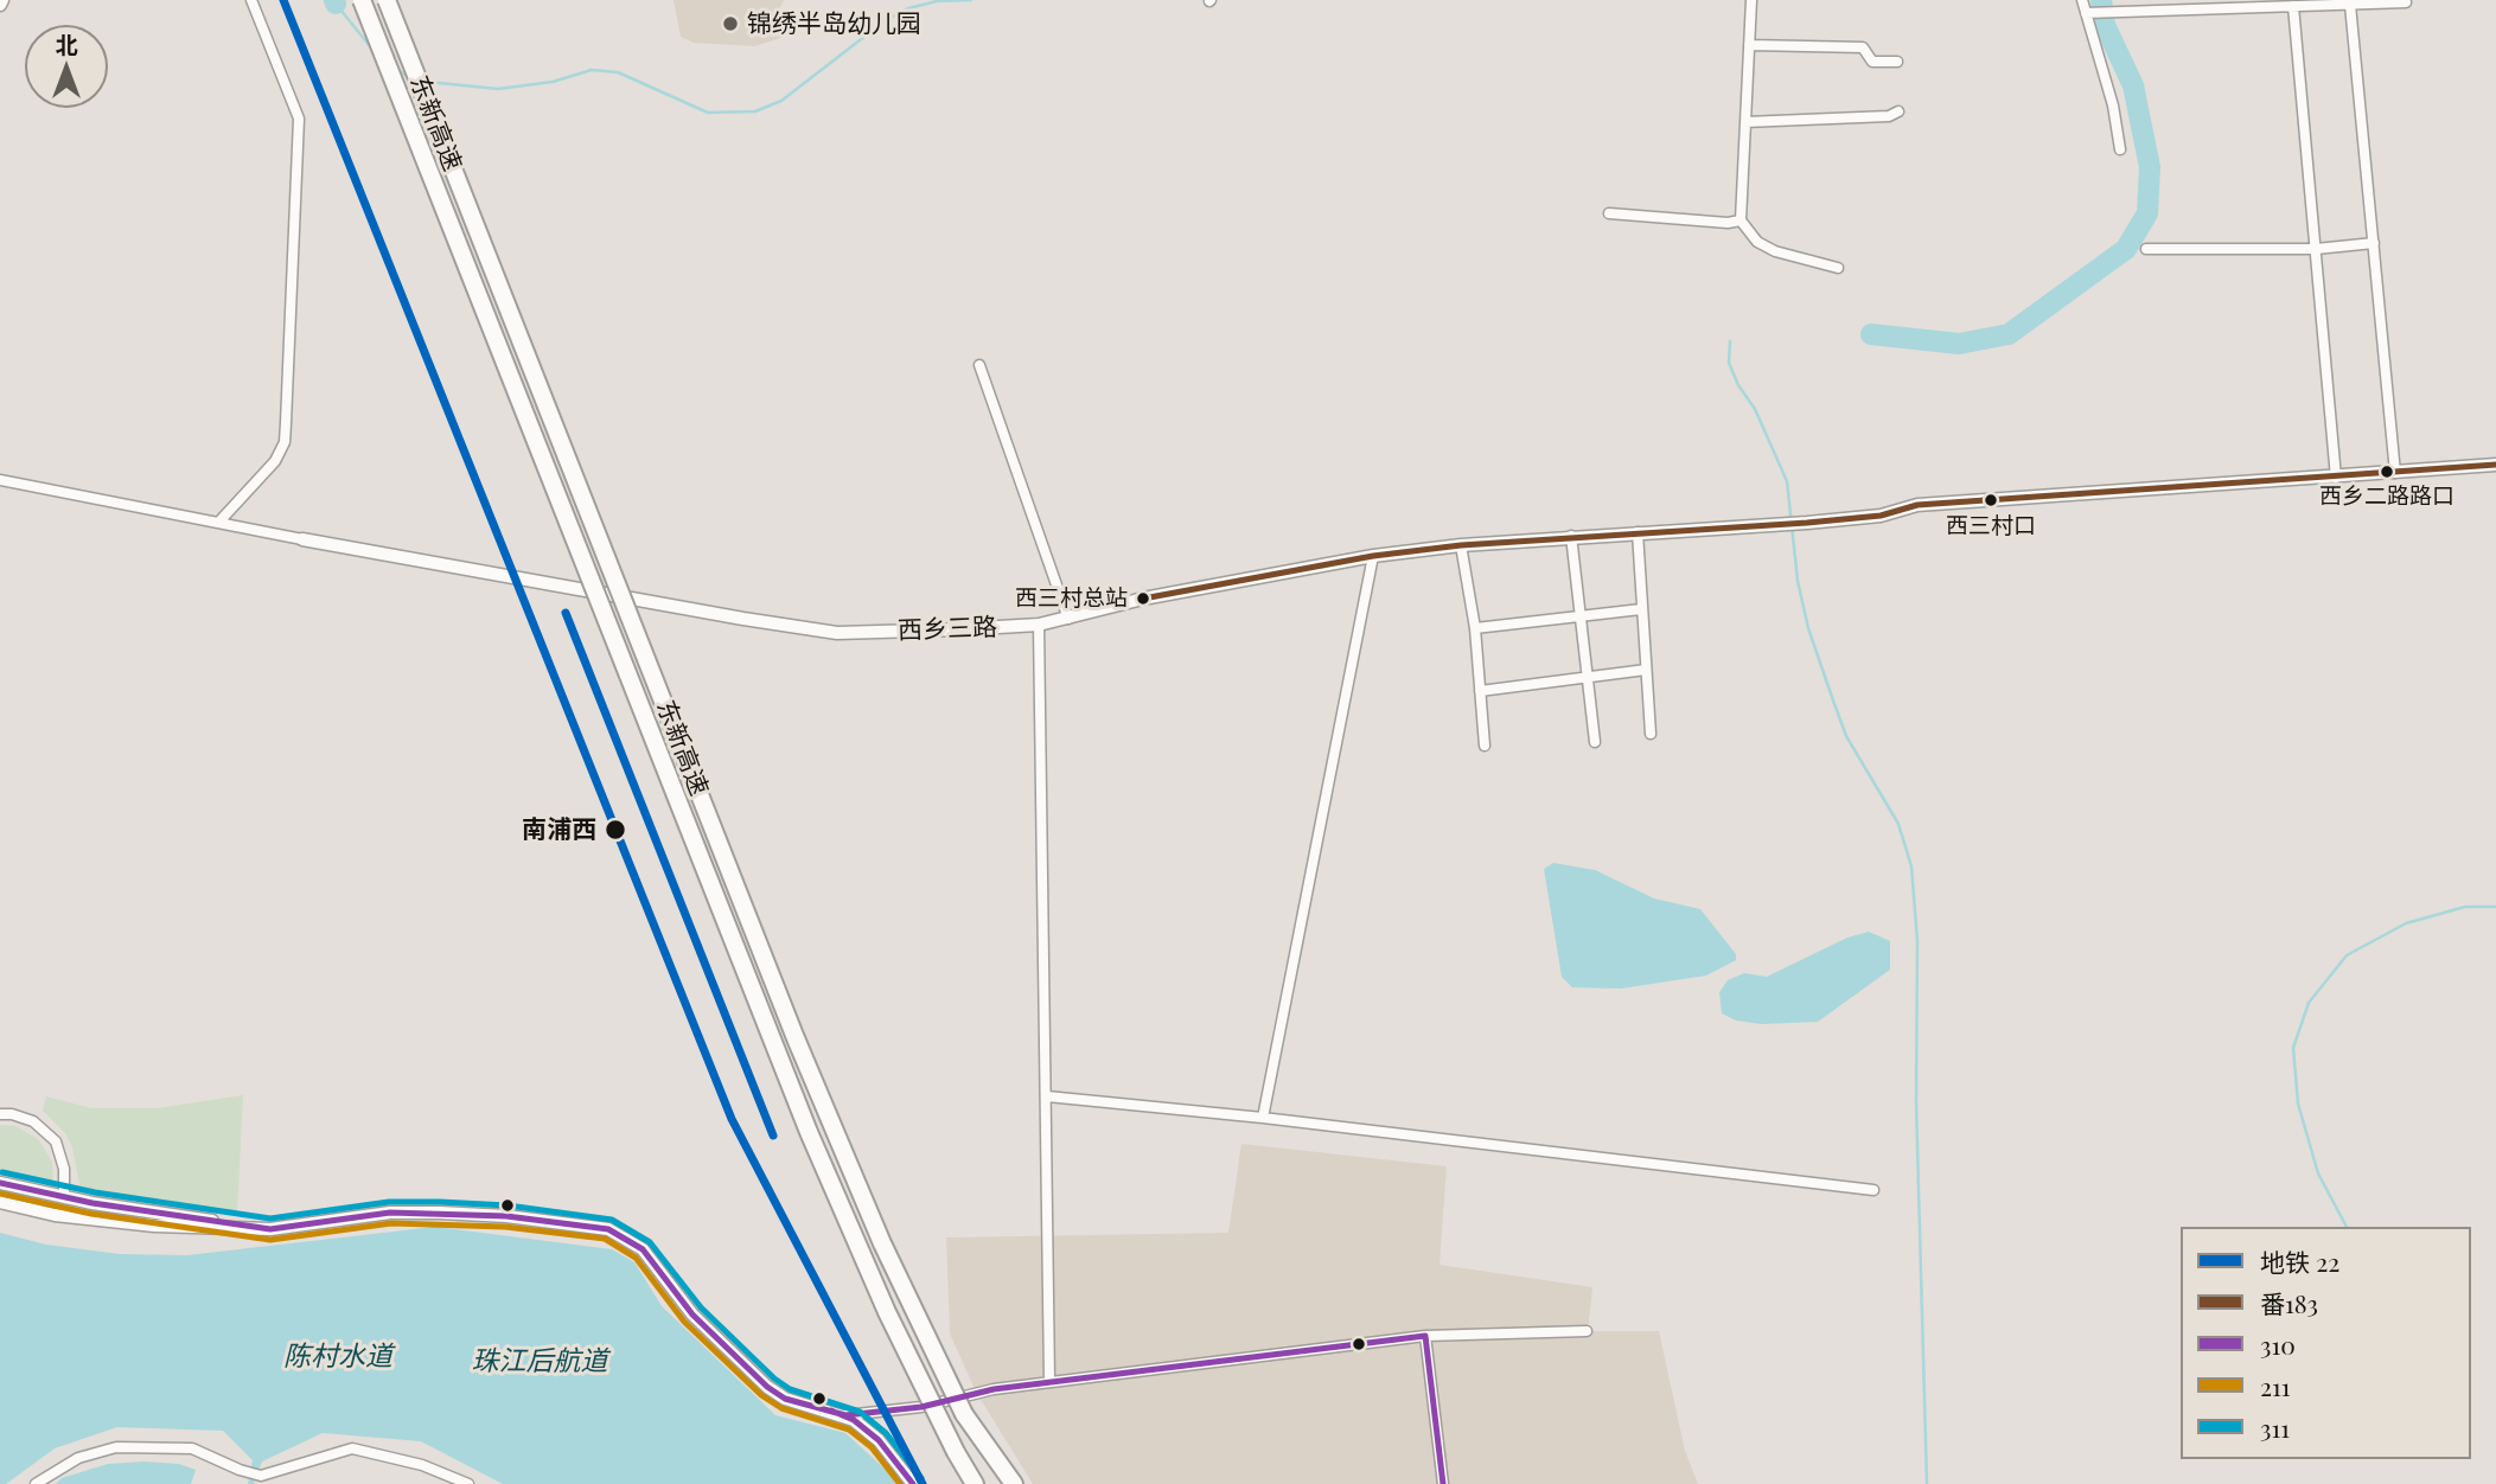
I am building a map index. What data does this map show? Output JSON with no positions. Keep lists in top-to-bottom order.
{
  "streets": {
    "highway": ["东新高速"],
    "street": ["西乡三路"]
  },
  "water": ["陈村水道", "珠江后航道"],
  "places": [
    "锦绣半岛幼儿园",
    "西乡二路路口",
    "西三村口",
    "西三村总站",
    "南浦西"
  ],
  "lines": [
    "metro line 22",
    "transit line 番183",
    "transit line 311",
    "transit line 310",
    "transit line 211"
  ],
  "legend": [
    "地铁 22",
    "番183",
    "310",
    "211",
    "311"
  ],
  "north": "top"
}
